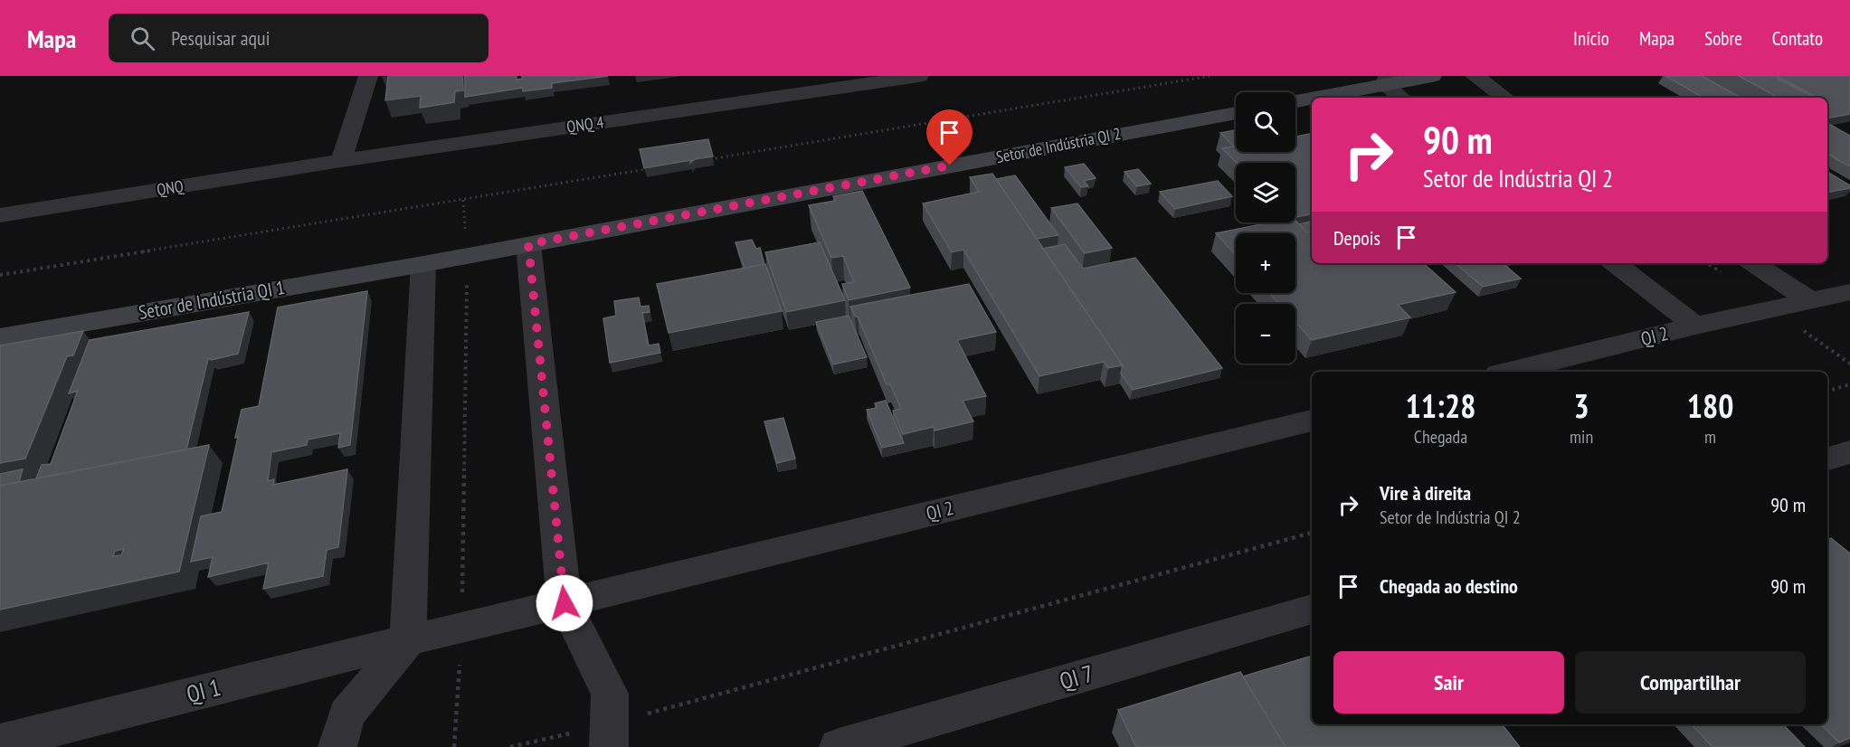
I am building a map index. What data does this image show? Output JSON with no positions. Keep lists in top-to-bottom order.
{
  "streets": {
    "street": [
      "QNQ 4",
      "Setor de Indústria QI 2",
      "QNQ",
      "Setor de Indústria QI 1",
      "QI 2",
      "QI 7",
      "QI 1"
    ]
  },
  "crossings": [
    ["QNQ 4", "QNQ"],
    ["Setor de Indústria QI 2", "Setor de Indústria QI 1"],
    ["QI 2", "QI 1"]
  ],
  "page": {
    "header": "Mapa",
    "search": "Pesquisar aqui",
    "nav": [
      "Início",
      "Mapa",
      "Sobre",
      "Contato"
    ],
    "map_buttons": ["+", "−"],
    "turn": ["90 m", "Setor de Indústria QI 2"],
    "then": "Depois",
    "eta": [
      "11:28",
      "Chegada",
      "3",
      "min",
      "180",
      "m"
    ],
    "list": [
      {
        "name": "Vire à direita",
        "note": "Setor de Indústria QI 2",
        "value": "90 m"
      },
      {
        "name": "Chegada ao destino",
        "value": "90 m"
      }
    ],
    "buttons": ["Sair", "Compartilhar"]
  }
}
